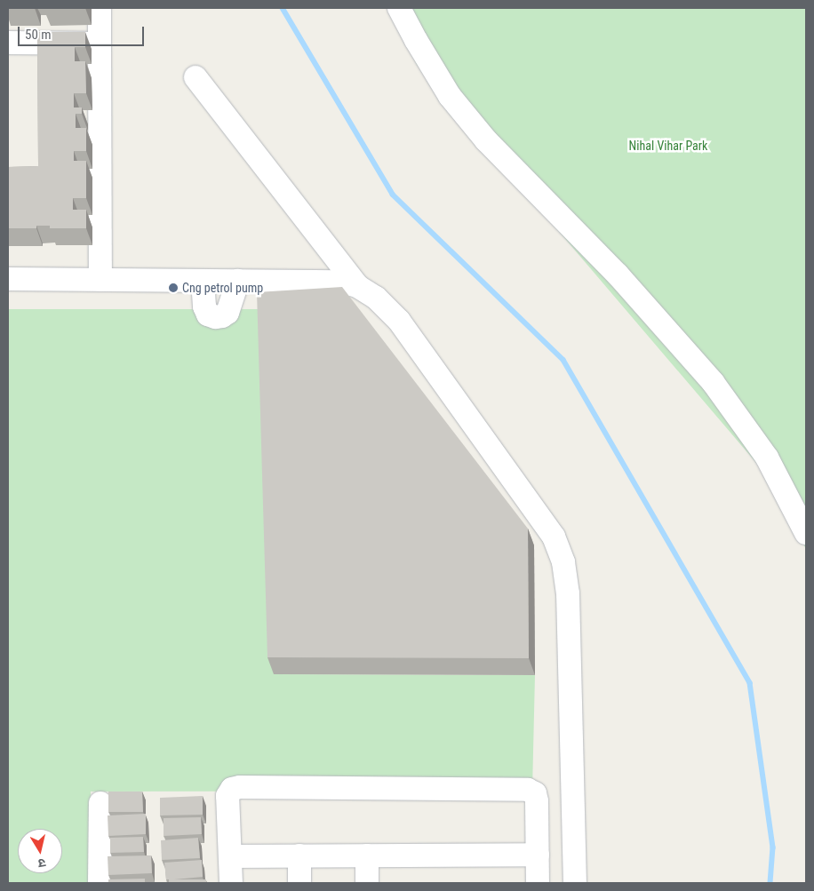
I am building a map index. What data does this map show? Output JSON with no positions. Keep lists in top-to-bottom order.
{
  "parks": ["Nihal Vihar Park"],
  "places": ["Cng petrol pump"],
  "scale_bar": "50 m",
  "north": "bottom"
}
